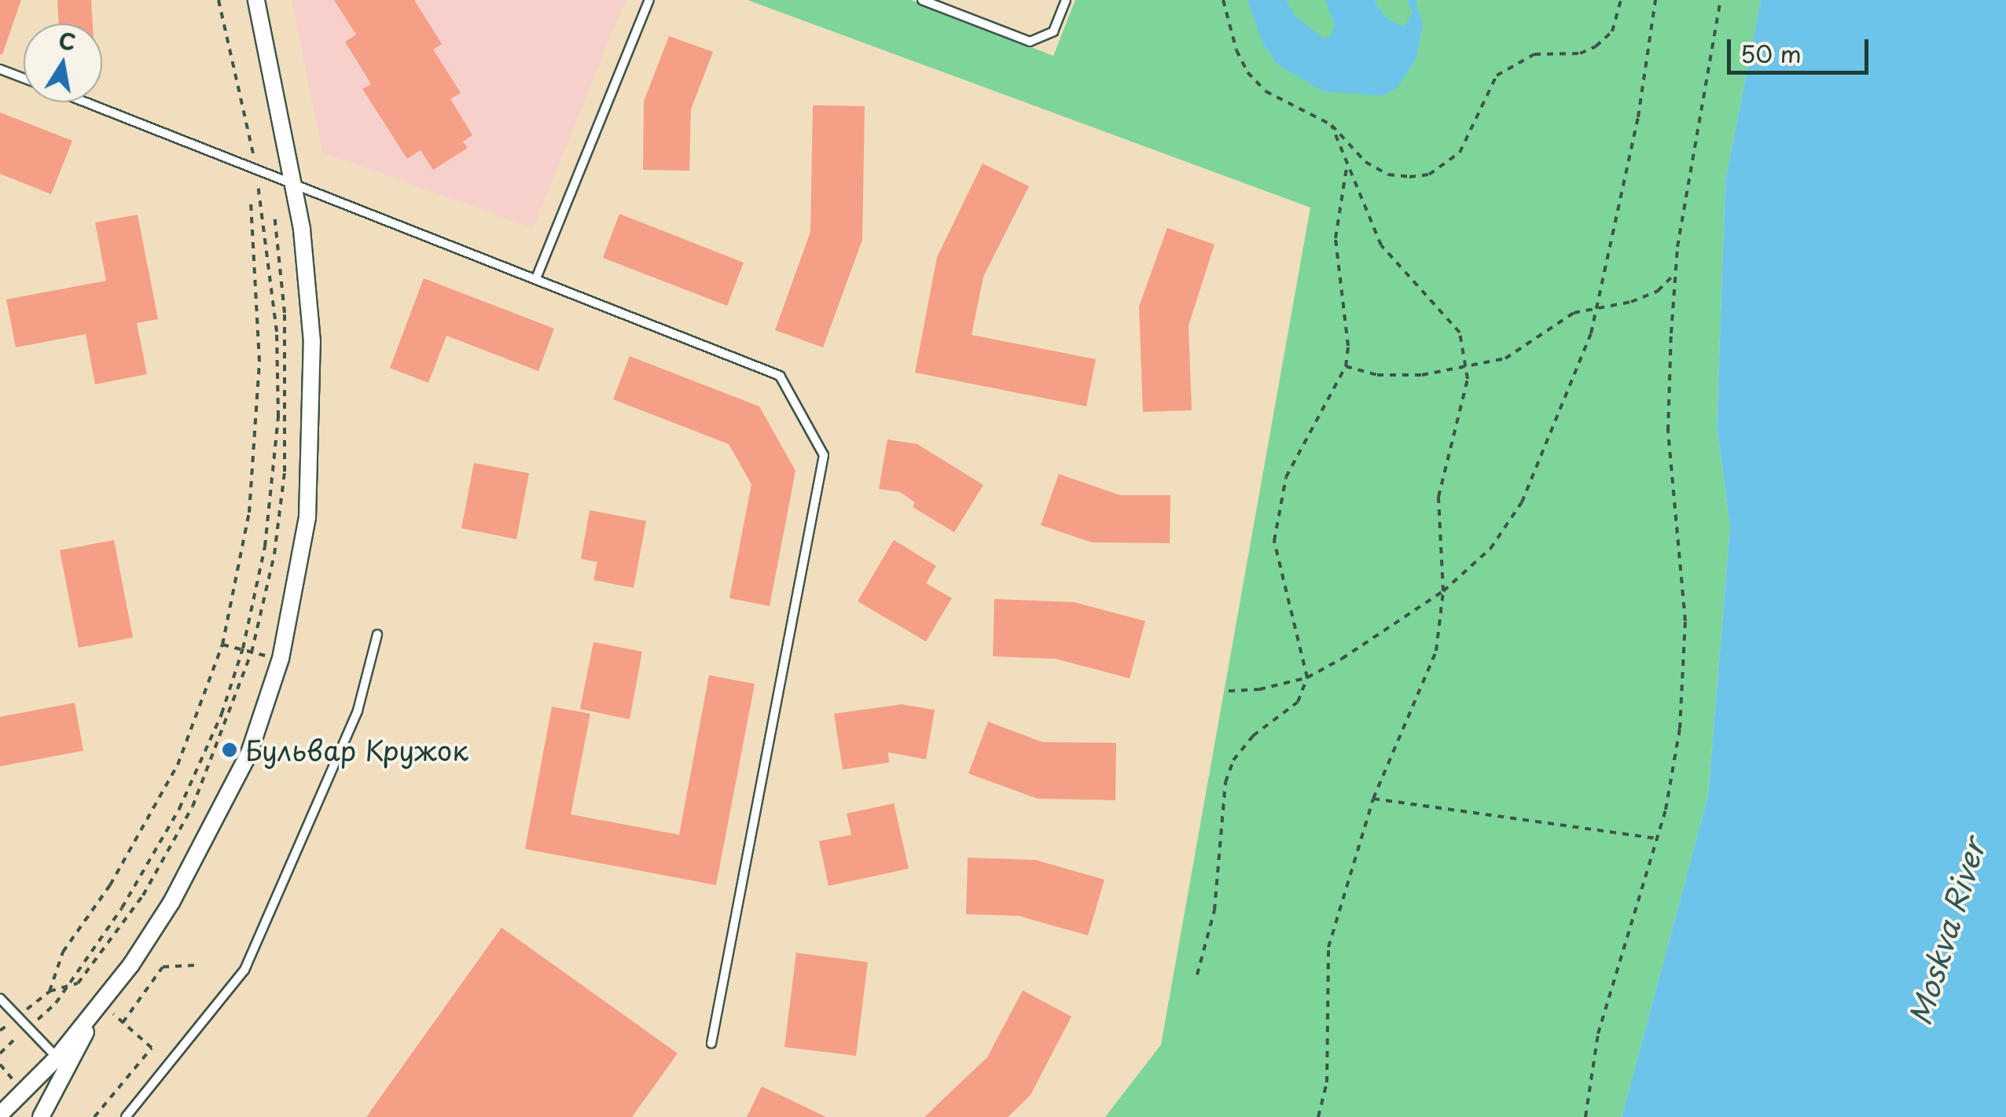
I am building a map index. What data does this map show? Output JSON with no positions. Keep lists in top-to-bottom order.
{
  "water": ["Moskva River"],
  "places": ["Бульвар Кружок"],
  "scale_bar": "50 m",
  "north": "top"
}
